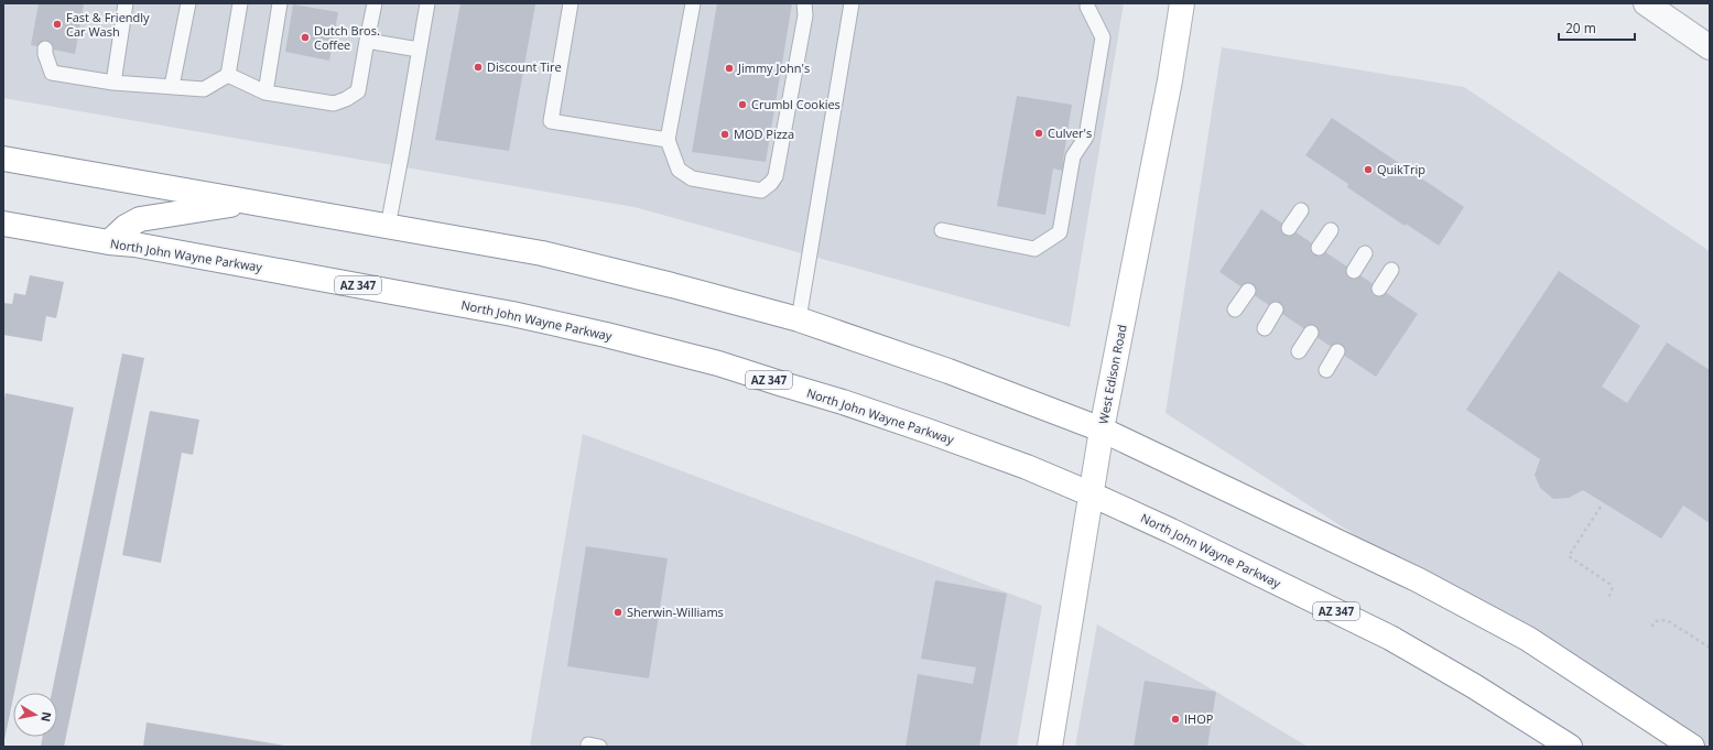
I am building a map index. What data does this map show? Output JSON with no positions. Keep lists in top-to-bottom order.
{
  "streets": {
    "main road": ["North John Wayne Parkway", "AZ 347", "West Edison Road"]
  },
  "crossings": [
    ["North John Wayne Parkway", "West Edison Road"]
  ],
  "places": [
    "Fast & Friendly Car Wash",
    "Dutch Bros. Coffee",
    "Discount Tire",
    "Jimmy John's",
    "Crumbl Cookies",
    "Culver's",
    "MOD Pizza",
    "QuikTrip",
    "Sherwin-Williams",
    "IHOP"
  ],
  "scale_bar": "20 m",
  "north": "right"
}
